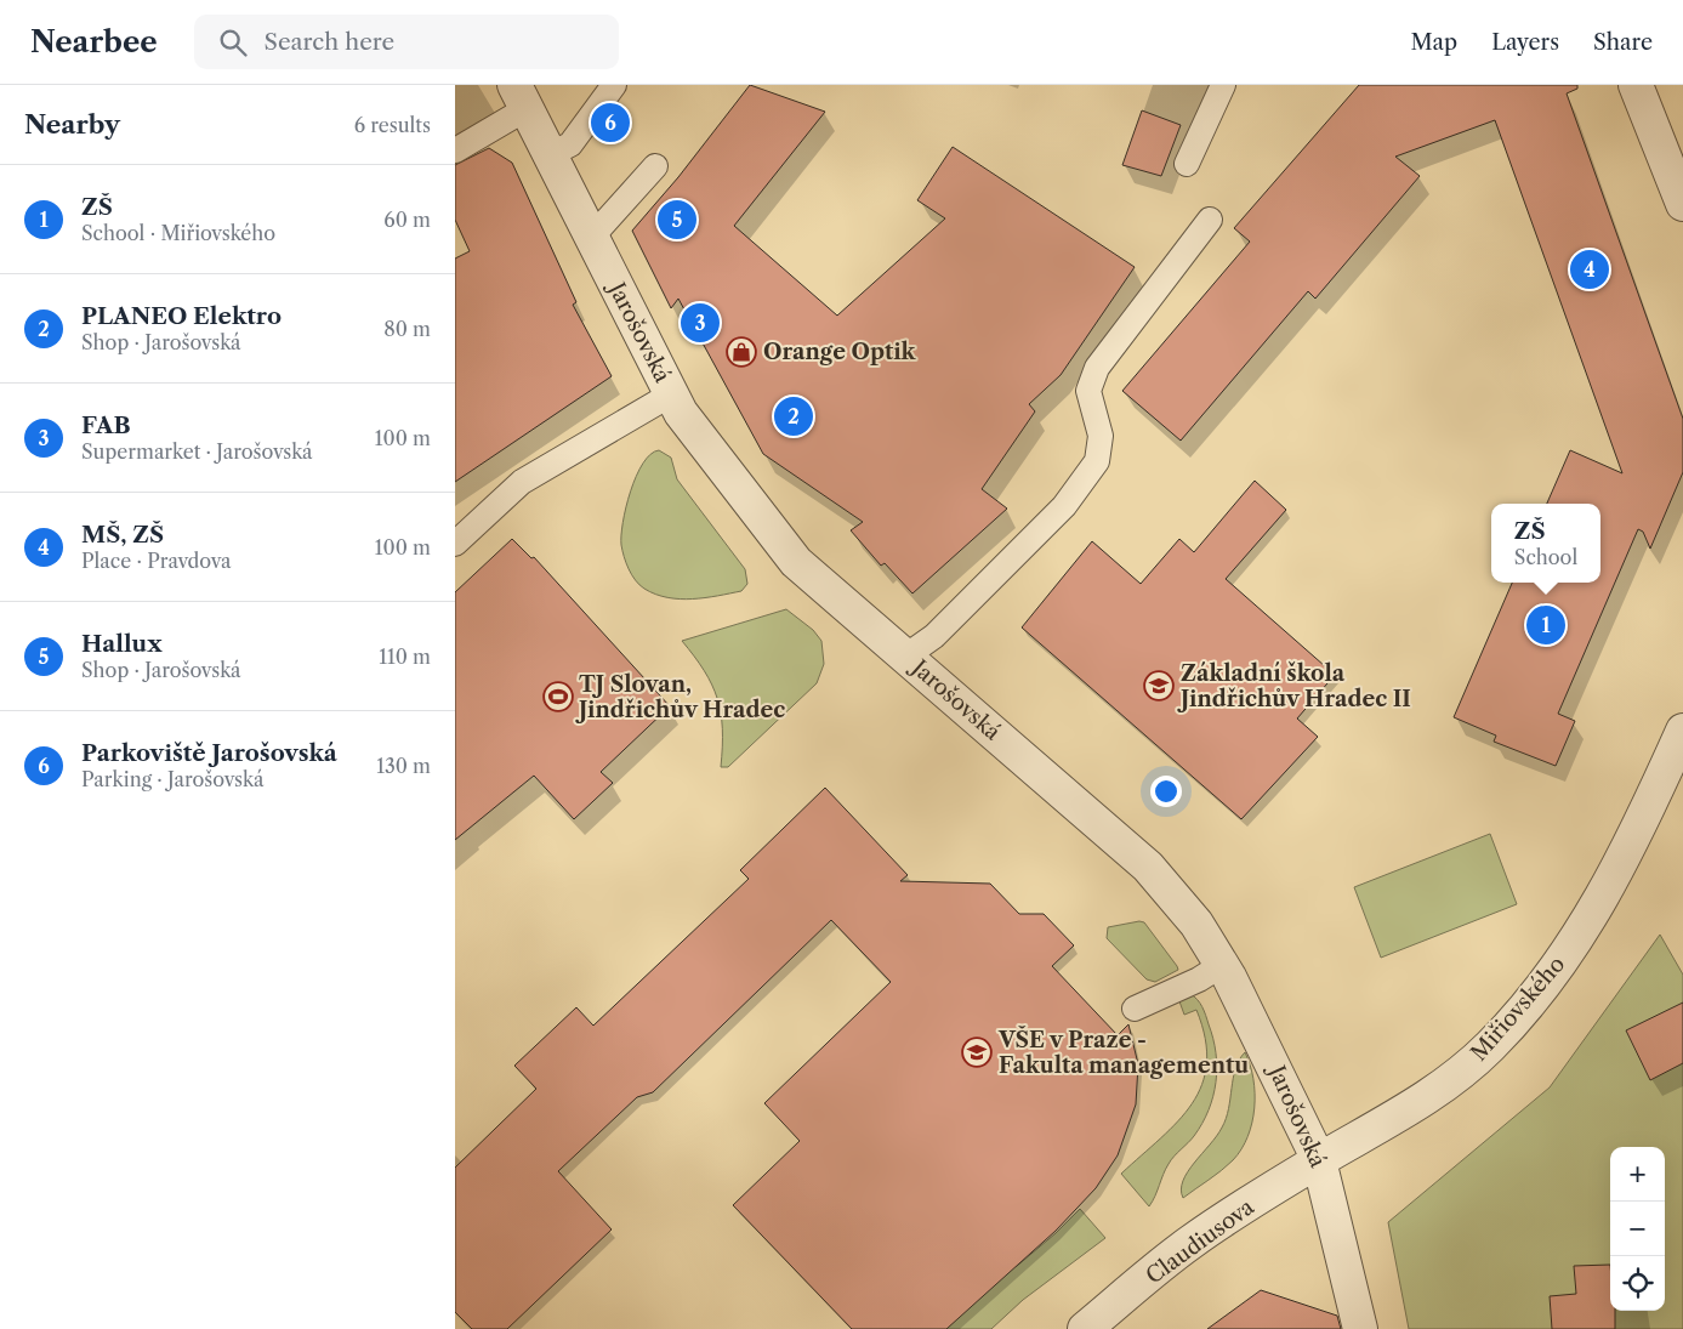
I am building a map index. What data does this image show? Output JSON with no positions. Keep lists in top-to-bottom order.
{
  "streets": {
    "street": ["Jarošovská", "Miřiovského", "Claudiusova"]
  },
  "crossings": [
    ["Jarošovská", "Miřiovského"],
    ["Jarošovská", "Claudiusova"],
    ["Miřiovského", "Claudiusova"]
  ],
  "places": {
    "shop": ["Orange Optik"],
    "school or university": ["Základní škola Jindřichův Hradec II", "VŠE v Praze - Fakulta managementu"],
    "sports": ["TJ Slovan, Jindřichův Hradec"]
  },
  "page": {
    "header": "Nearbee",
    "search": "Search here",
    "nav": ["Map", "Layers", "Share"],
    "heading": ["Nearby", "6 results"],
    "pins": [
      "6",
      "5",
      "4",
      "3",
      "2",
      "1"
    ],
    "list": [
      {
        "mark": "1",
        "name": "ZŠ",
        "note": "School · Miřiovského",
        "value": "60 m"
      },
      {
        "mark": "2",
        "name": "PLANEO Elektro",
        "note": "Shop · Jarošovská",
        "value": "80 m"
      },
      {
        "mark": "3",
        "name": "FAB",
        "note": "Supermarket · Jarošovská",
        "value": "100 m"
      },
      {
        "mark": "4",
        "name": "MŠ, ZŠ",
        "note": "Place · Pravdova",
        "value": "100 m"
      },
      {
        "mark": "5",
        "name": "Hallux",
        "note": "Shop · Jarošovská",
        "value": "110 m"
      },
      {
        "mark": "6",
        "name": "Parkoviště Jarošovská",
        "note": "Parking · Jarošovská",
        "value": "130 m"
      }
    ],
    "popup": ["ZŠ", "School"],
    "map_buttons": ["+", "−"]
  }
}
